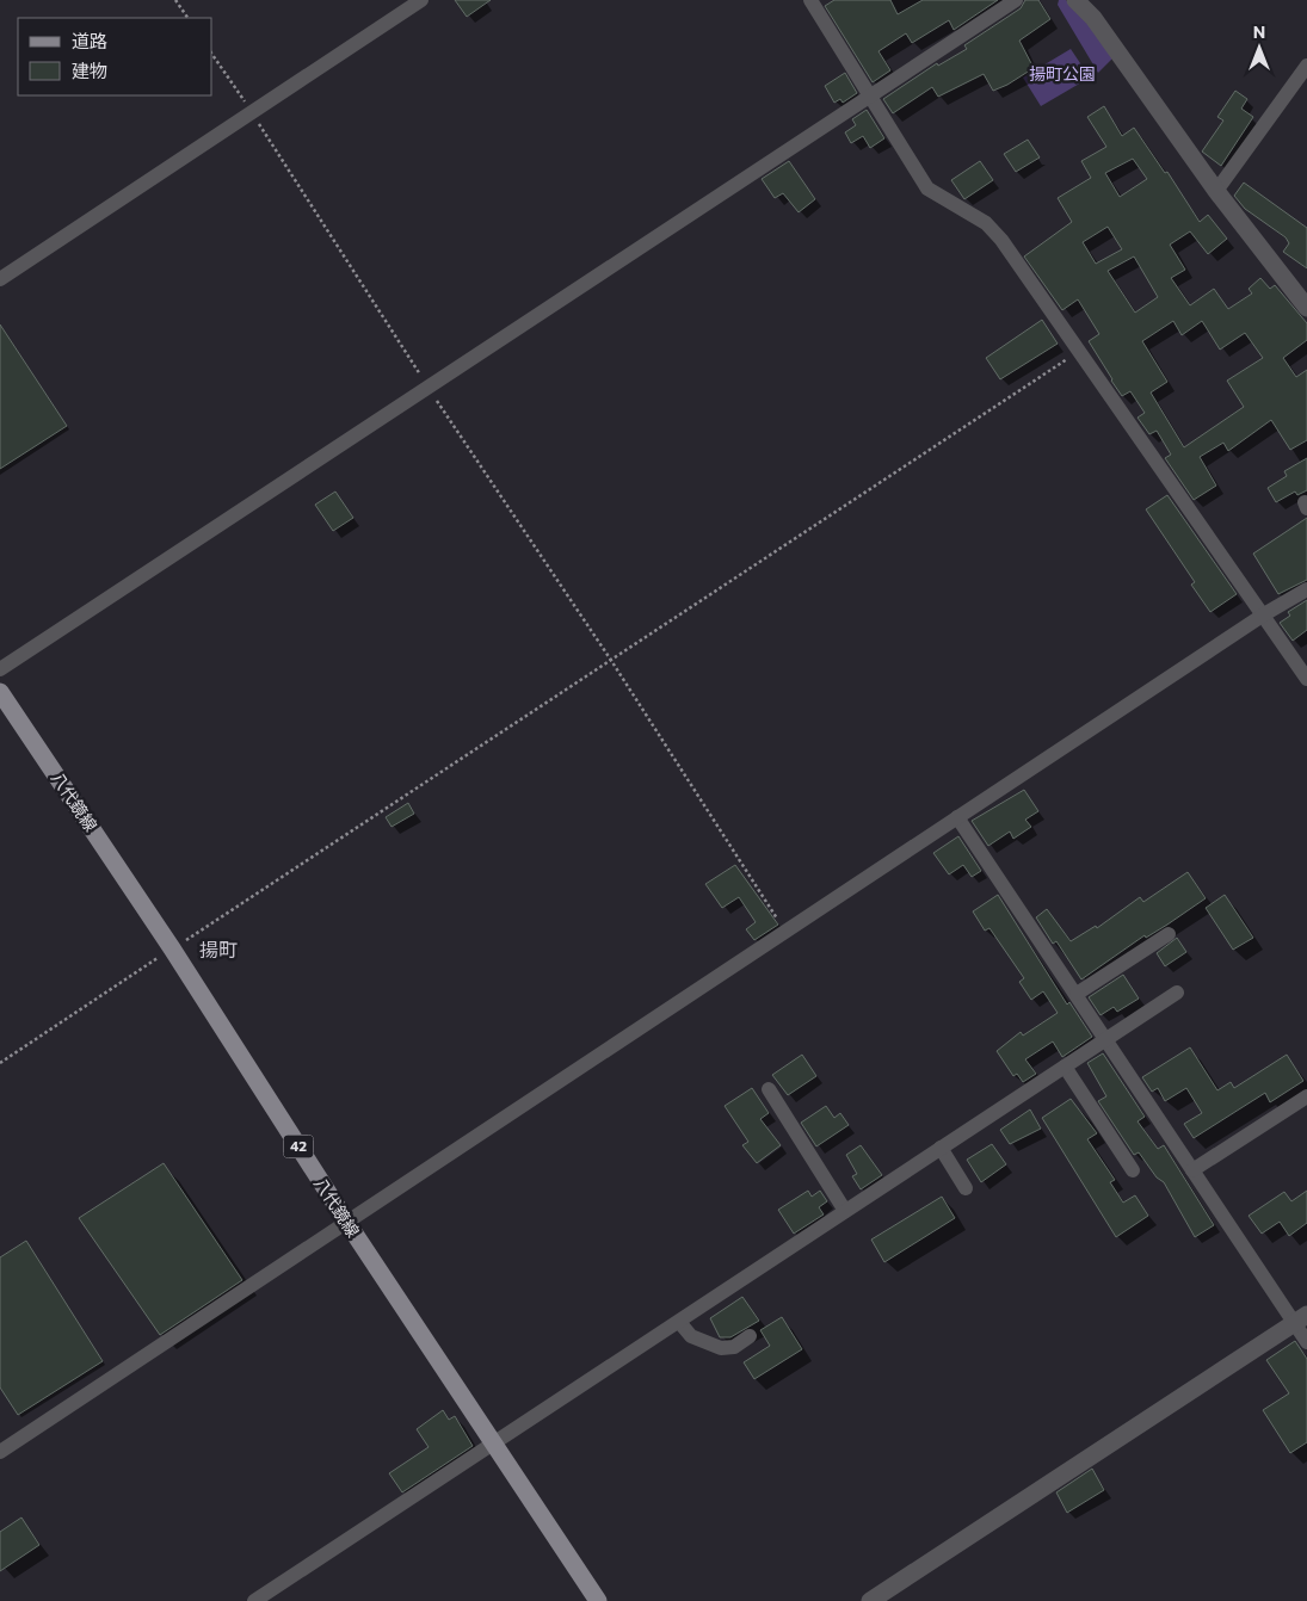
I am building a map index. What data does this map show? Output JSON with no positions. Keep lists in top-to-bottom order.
{
  "streets": {
    "main road": ["八代鏡線", "42"]
  },
  "districts": ["揚町"],
  "parks": ["揚町公園"],
  "legend": ["道路", "建物"],
  "north": "top"
}
